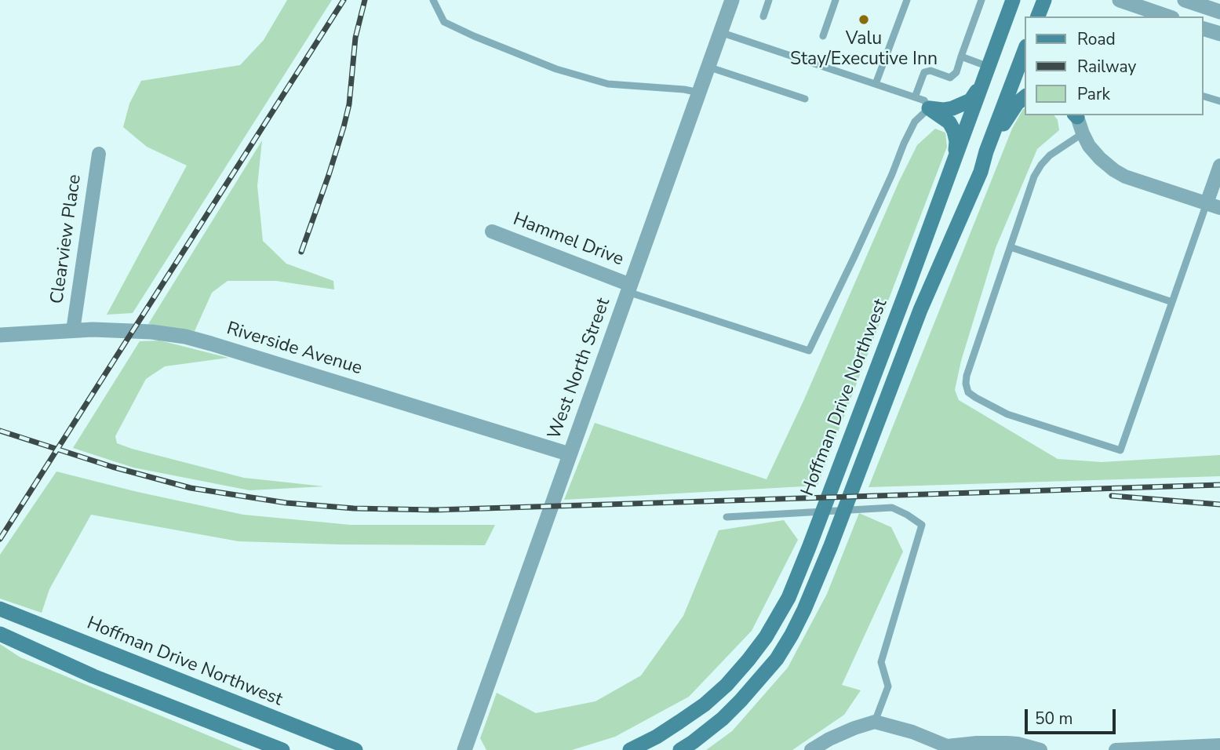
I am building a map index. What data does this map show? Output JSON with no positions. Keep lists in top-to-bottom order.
{
  "streets": {
    "main road": ["Hoffman Drive Northwest"],
    "street": [
      "Clearview Place",
      "Hammel Drive",
      "Riverside Avenue",
      "West North Street"
    ]
  },
  "crossings": [
    ["Clearview Place", "Riverside Avenue"],
    ["Hammel Drive", "West North Street"],
    ["Riverside Avenue", "West North Street"]
  ],
  "places": ["Valu Stay/Executive Inn"],
  "legend": ["Road", "Railway", "Park"],
  "scale_bar": "50 m"
}
